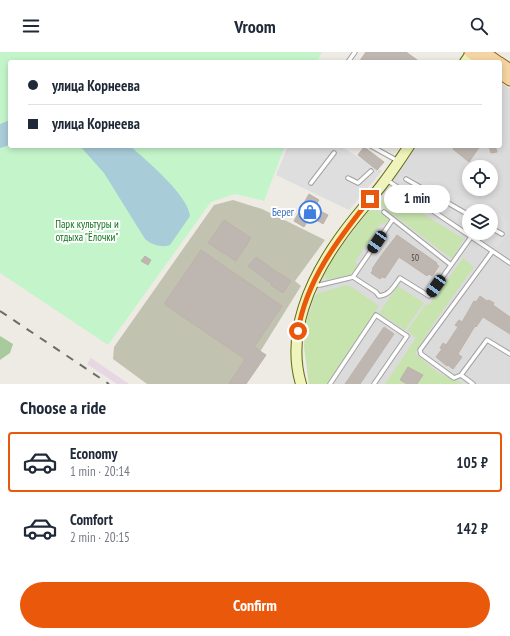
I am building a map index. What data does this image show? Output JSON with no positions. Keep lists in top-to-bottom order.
{
  "parks": ["Парк культуры и отдыха \"Ёлочки\""],
  "places": {
    "shop": ["Берег"]
  },
  "house_numbers": ["50"],
  "page": {
    "header": "Vroom",
    "banner": ["улица Корнеева", "улица Корнеева"],
    "bubble": "1 min",
    "heading": "Choose a ride",
    "list": [
      {
        "name": "Economy",
        "note": "1 min · 20:14",
        "value": "105 ₽"
      },
      {
        "name": "Comfort",
        "note": "2 min · 20:15",
        "value": "142 ₽"
      }
    ],
    "buttons": "Confirm"
  }
}
